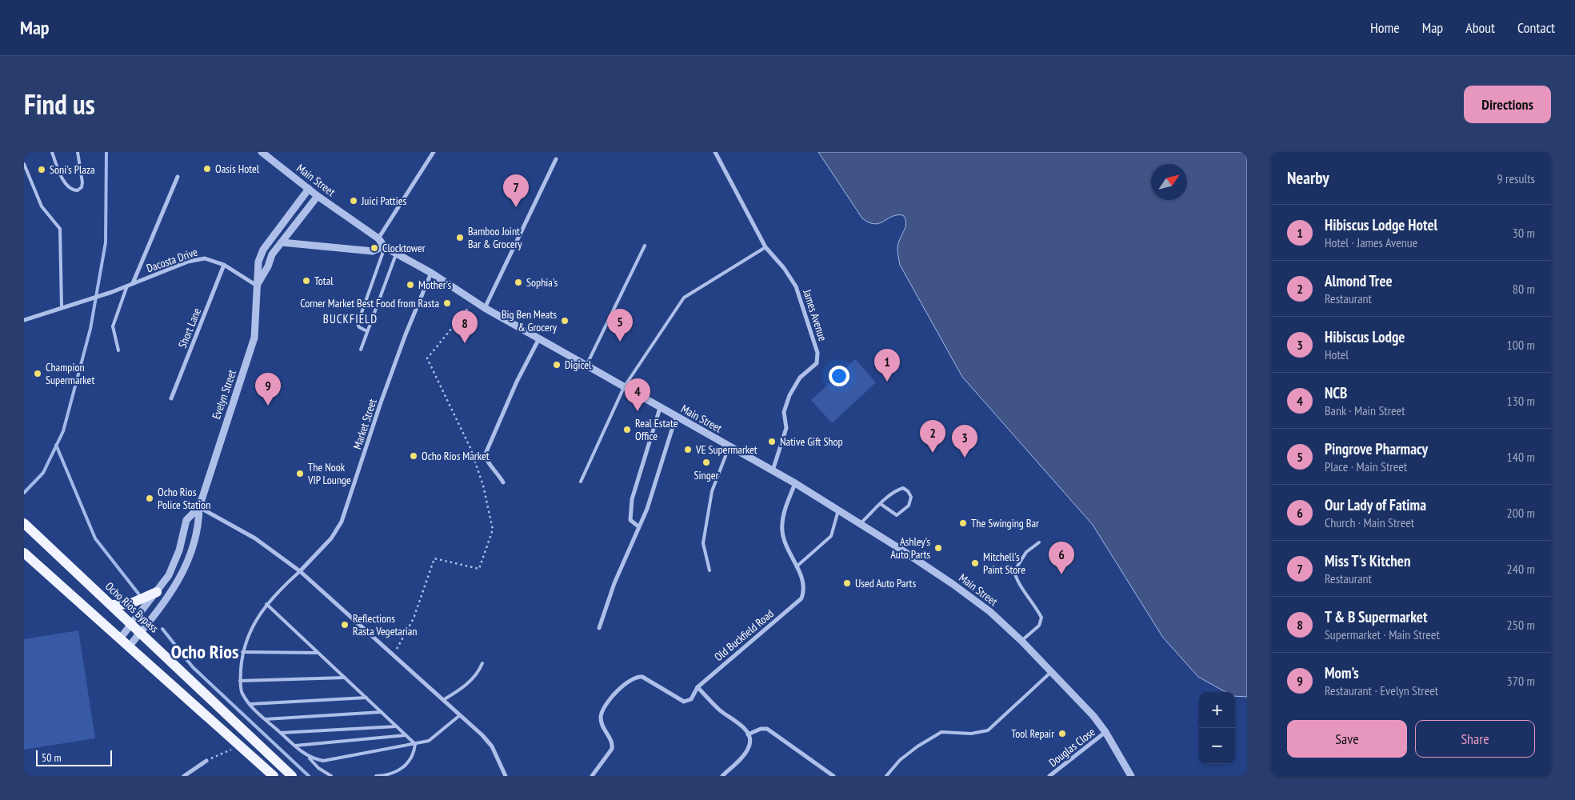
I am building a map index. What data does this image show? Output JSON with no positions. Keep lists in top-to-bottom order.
{
  "streets": {
    "main road": ["Ocho Rios Bypass"],
    "street": [
      "Main Street",
      "Dacosta Drive",
      "James Avenue",
      "Short Lane",
      "Evelyn Street",
      "Market Street",
      "Old Buckfield Road",
      "Douglas Close"
    ]
  },
  "crossings": [
    ["Main Street", "James Avenue"],
    ["Main Street", "Evelyn Street"],
    ["Main Street", "Market Street"],
    ["Main Street", "Old Buckfield Road"],
    ["Main Street", "Douglas Close"],
    ["Dacosta Drive", "Short Lane"],
    ["Dacosta Drive", "Evelyn Street"],
    ["Evelyn Street", "Ocho Rios Bypass"]
  ],
  "districts": ["BUCKFIELD", "Ocho Rios"],
  "places": [
    "Oasis Hotel",
    "Soni's Plaza",
    "Juici Patties",
    "Bamboo Joint Bar & Grocery",
    "Clocktower",
    "Total",
    "Sophia's",
    "Mother's",
    "Corner Market Best Food from Rasta",
    "Big Ben Meats & Grocery",
    "Digicel",
    "Champion Supermarket",
    "Real Estate Office",
    "Native Gift Shop",
    "VE Supermarket",
    "Ocho Rios Market",
    "Singer",
    "The Nook VIP Lounge",
    "Ocho Rios Police Station",
    "The Swinging Bar",
    "Ashley's Auto Parts",
    "Mitchell's Paint Store",
    "Used Auto Parts",
    "Reflections Rasta Vegetarian",
    "Tool Repair"
  ],
  "scale_bar": "50 m",
  "north": "top right",
  "page": {
    "header": "Map",
    "nav": [
      "Home",
      "Map",
      "About",
      "Contact"
    ],
    "title": "Find us",
    "buttons": [
      "Directions",
      ["Save", "Share"]
    ],
    "heading": ["Nearby", "9 results"],
    "pins": [
      "7",
      "5",
      "8",
      "1",
      "9",
      "4",
      "2",
      "3",
      "6"
    ],
    "list": [
      {
        "mark": "1",
        "name": "Hibiscus Lodge Hotel",
        "note": "Hotel · James Avenue",
        "value": "30 m"
      },
      {
        "mark": "2",
        "name": "Almond Tree",
        "note": "Restaurant",
        "value": "80 m"
      },
      {
        "mark": "3",
        "name": "Hibiscus Lodge",
        "note": "Hotel",
        "value": "100 m"
      },
      {
        "mark": "4",
        "name": "NCB",
        "note": "Bank · Main Street",
        "value": "130 m"
      },
      {
        "mark": "5",
        "name": "Pingrove Pharmacy",
        "note": "Place · Main Street",
        "value": "140 m"
      },
      {
        "mark": "6",
        "name": "Our Lady of Fatima",
        "note": "Church · Main Street",
        "value": "200 m"
      },
      {
        "mark": "7",
        "name": "Miss T's Kitchen",
        "note": "Restaurant",
        "value": "240 m"
      },
      {
        "mark": "8",
        "name": "T & B Supermarket",
        "note": "Supermarket · Main Street",
        "value": "250 m"
      },
      {
        "mark": "9",
        "name": "Mom’s",
        "note": "Restaurant · Evelyn Street",
        "value": "370 m"
      }
    ],
    "map_buttons": ["+", "−"],
    "scale": "50 m"
  }
}
